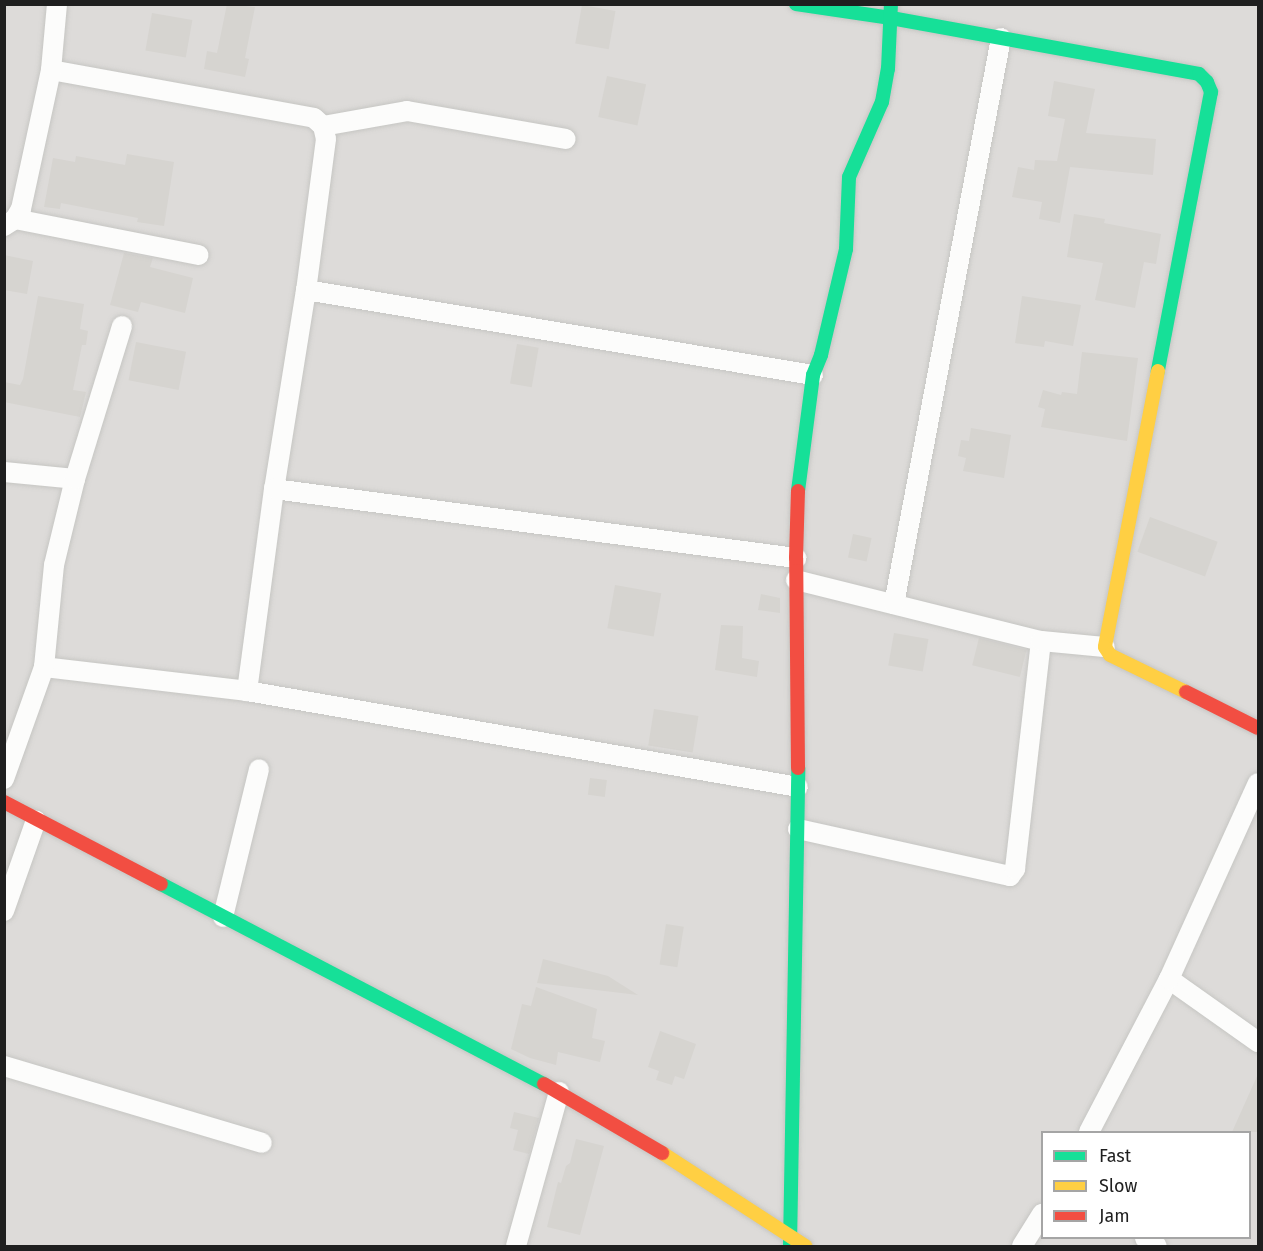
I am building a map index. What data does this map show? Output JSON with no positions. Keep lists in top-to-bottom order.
{
  "legend": ["Fast", "Slow", "Jam"]
}
